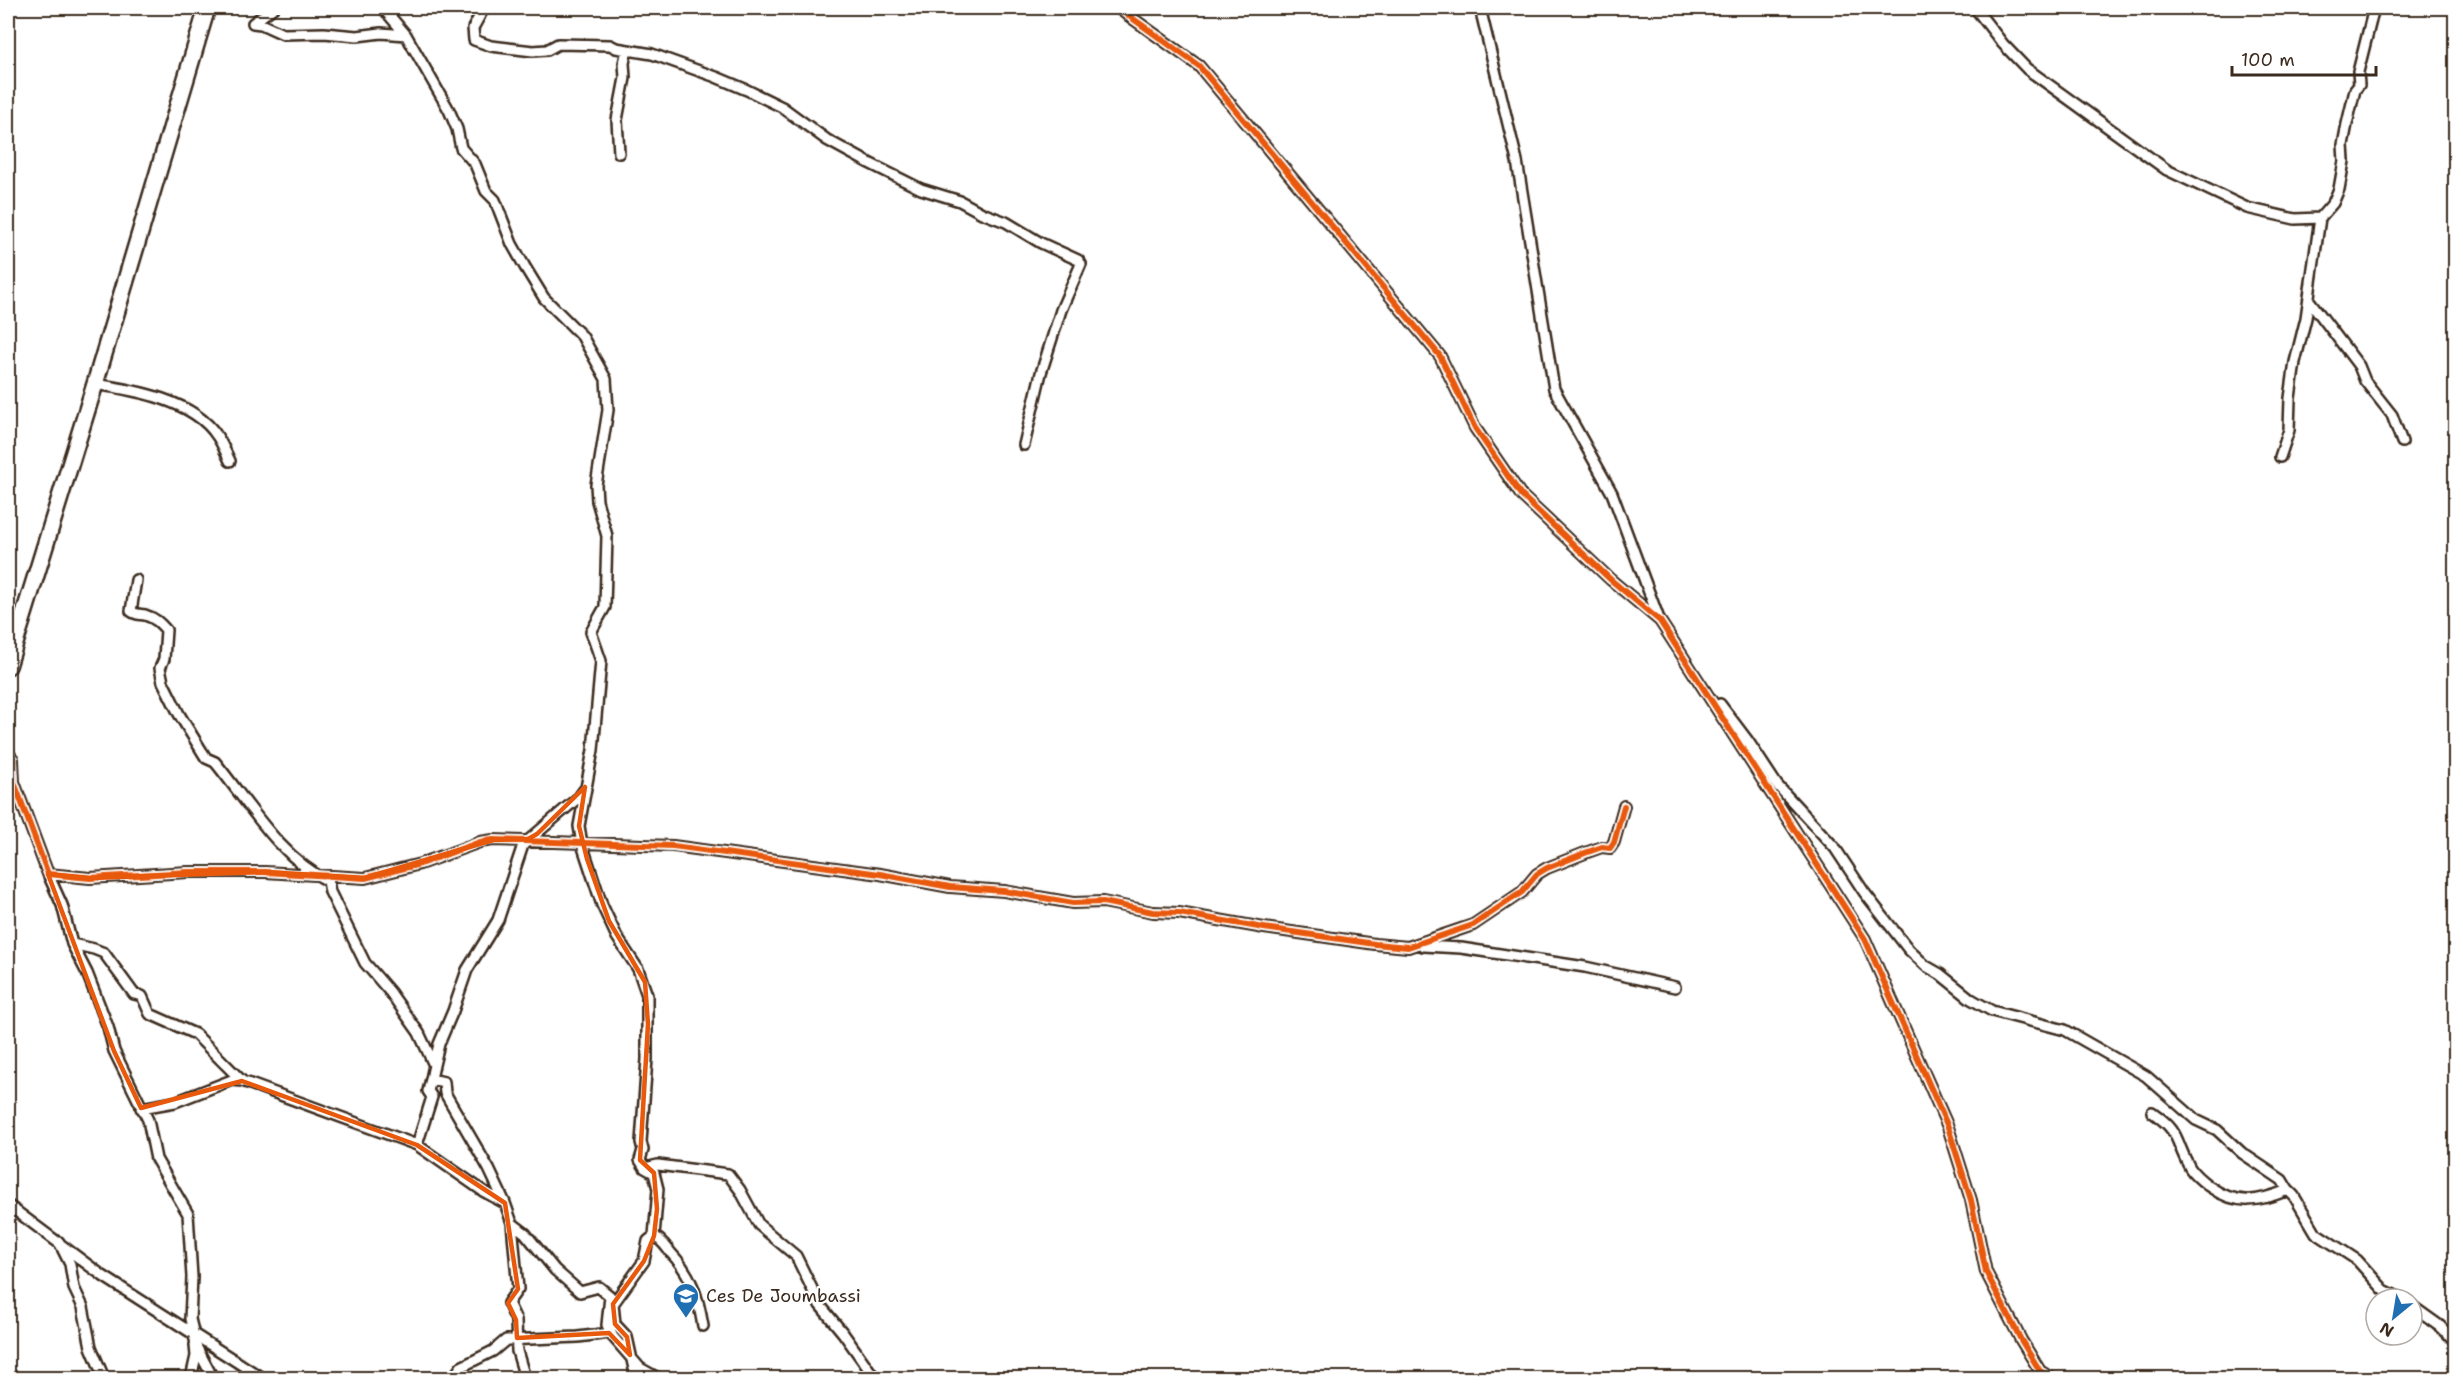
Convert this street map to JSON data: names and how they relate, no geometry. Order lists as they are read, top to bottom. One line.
{"places":{"school or university":["Ces De Joumbassi"]},"scale_bar":"100 m","north":"bottom left"}
